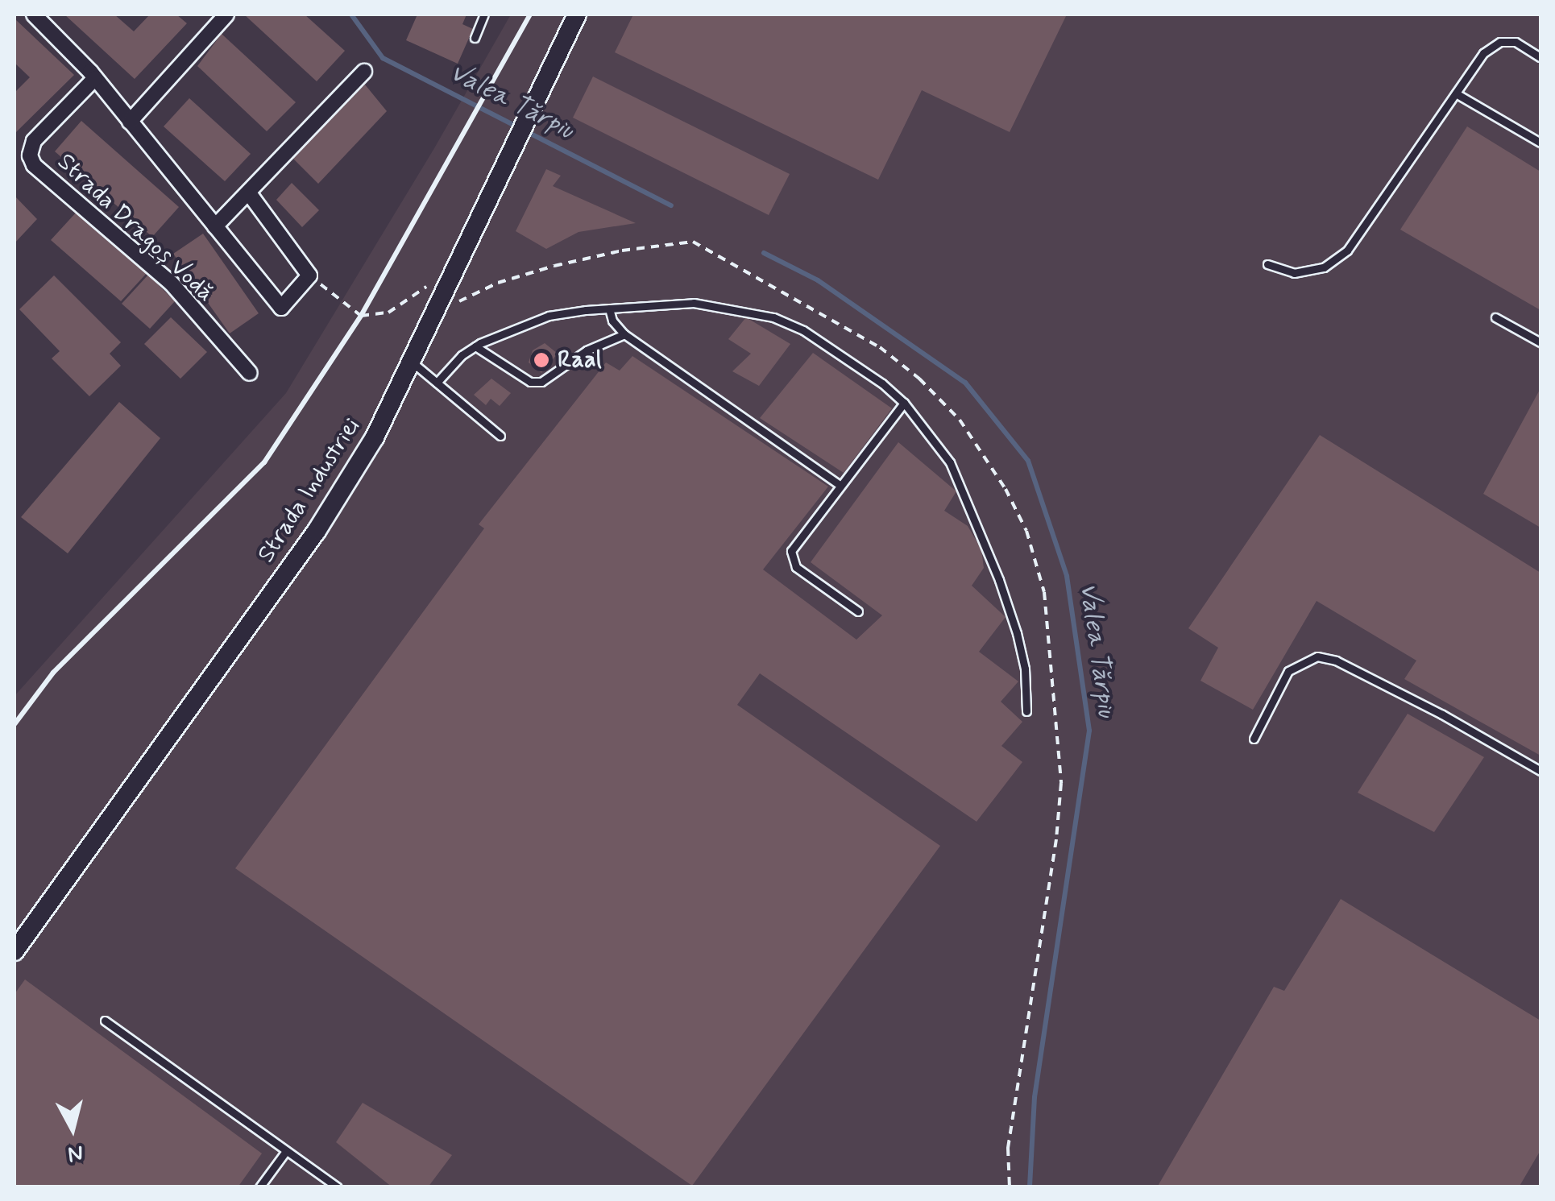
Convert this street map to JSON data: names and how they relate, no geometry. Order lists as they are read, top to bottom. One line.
{"streets":{"street":["Strada Dragoș Vodă","Strada Industriei"]},"water":["Valea Tărpiu"],"places":["Raal"],"north":"bottom"}
